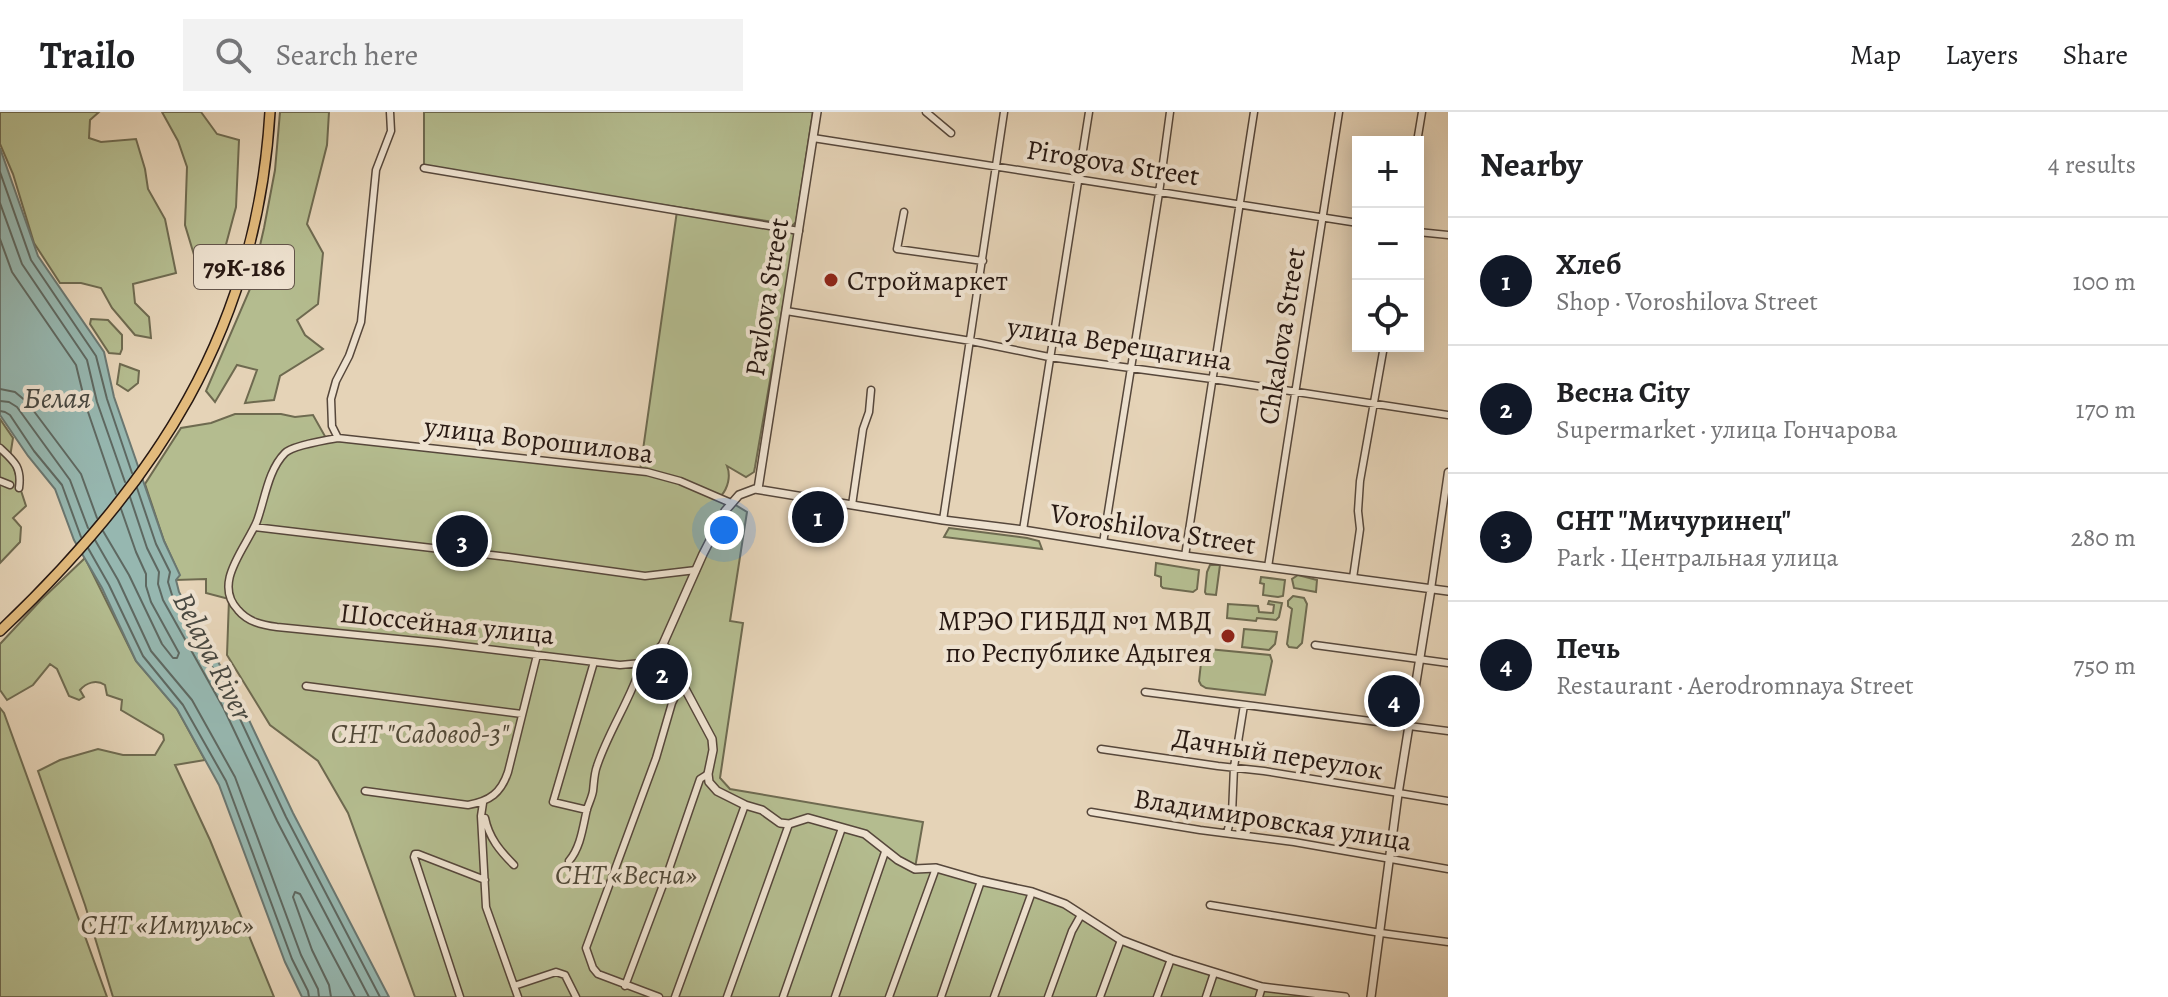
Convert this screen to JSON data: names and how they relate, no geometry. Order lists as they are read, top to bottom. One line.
{"streets":{"main road":["79К-186"],"street":["Pirogova Street","Pavlova Street","Chkalova Street","улица Верещагина","улица Ворошилова","Voroshilova Street","Шоссейная улица","Дачный переулок","Владимировская улица"]},"crossings":[["Pirogova Street","Pavlova Street"],["Pirogova Street","Chkalova Street"],["Pavlova Street","улица Верещагина"],["Pavlova Street","Voroshilova Street"],["Chkalova Street","улица Верещагина"],["Chkalova Street","Voroshilova Street"],["улица Ворошилова","Шоссейная улица"]],"water":["Белая","Belaya River"],"parks":["СНТ \"Садовод-3\"","СНТ «Весна»","СНТ «Импульс»"],"places":["Строймаркет","МРЭО ГИБДД №1 МВД по Республике Адыгея"],"page":{"header":"Trailo","search":"Search here","nav":["Map","Layers","Share"],"heading":["Nearby","4 results"],"map_buttons":["+","−"],"list":[{"mark":"1","name":"Хлеб","note":"Shop · Voroshilova Street","value":"100 m"},{"mark":"2","name":"Весна City","note":"Supermarket · улица Гончарова","value":"170 m"},{"mark":"3","name":"СНТ \"Мичуринец\"","note":"Park · Центральная улица","value":"280 m"},{"mark":"4","name":"Печь","note":"Restaurant · Aerodromnaya Street","value":"750 m"}],"pins":["1","3","2","4"]}}
